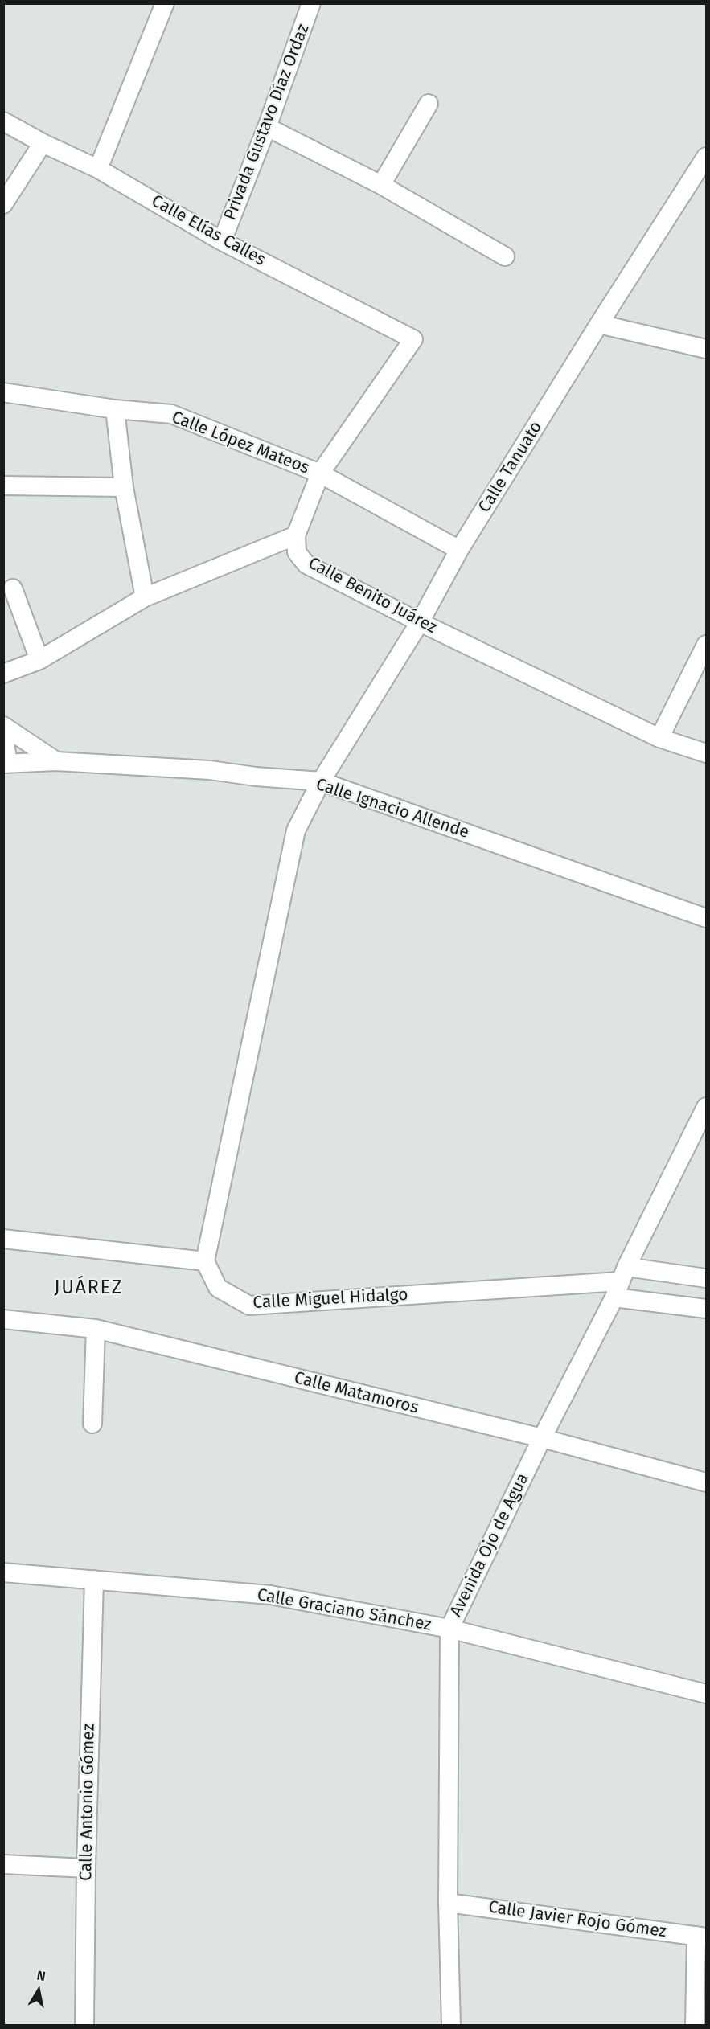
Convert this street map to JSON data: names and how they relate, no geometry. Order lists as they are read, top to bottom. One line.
{"streets":{"street":["Privada Gustavo Díaz Ordaz","Calle Elías Calles","Calle López Mateos","Calle Tanuato","Calle Benito Juárez","Calle Ignacio Allende","Calle Miguel Hidalgo","Calle Matamoros","Avenida Ojo de Agua","Calle Graciano Sánchez","Calle Antonio Gómez","Calle Javier Rojo Gómez"]},"crossings":[["Privada Gustavo Díaz Ordaz","Calle Elías Calles"],["Calle Elías Calles","Calle López Mateos"],["Calle López Mateos","Calle Tanuato"],["Calle Tanuato","Calle Benito Juárez"],["Calle Tanuato","Calle Ignacio Allende"],["Calle Tanuato","Calle Miguel Hidalgo"],["Calle Miguel Hidalgo","Avenida Ojo de Agua"],["Calle Matamoros","Avenida Ojo de Agua"],["Avenida Ojo de Agua","Calle Graciano Sánchez"],["Avenida Ojo de Agua","Calle Javier Rojo Gómez"],["Calle Graciano Sánchez","Calle Antonio Gómez"]],"districts":["JUÁREZ"],"north":"top"}
